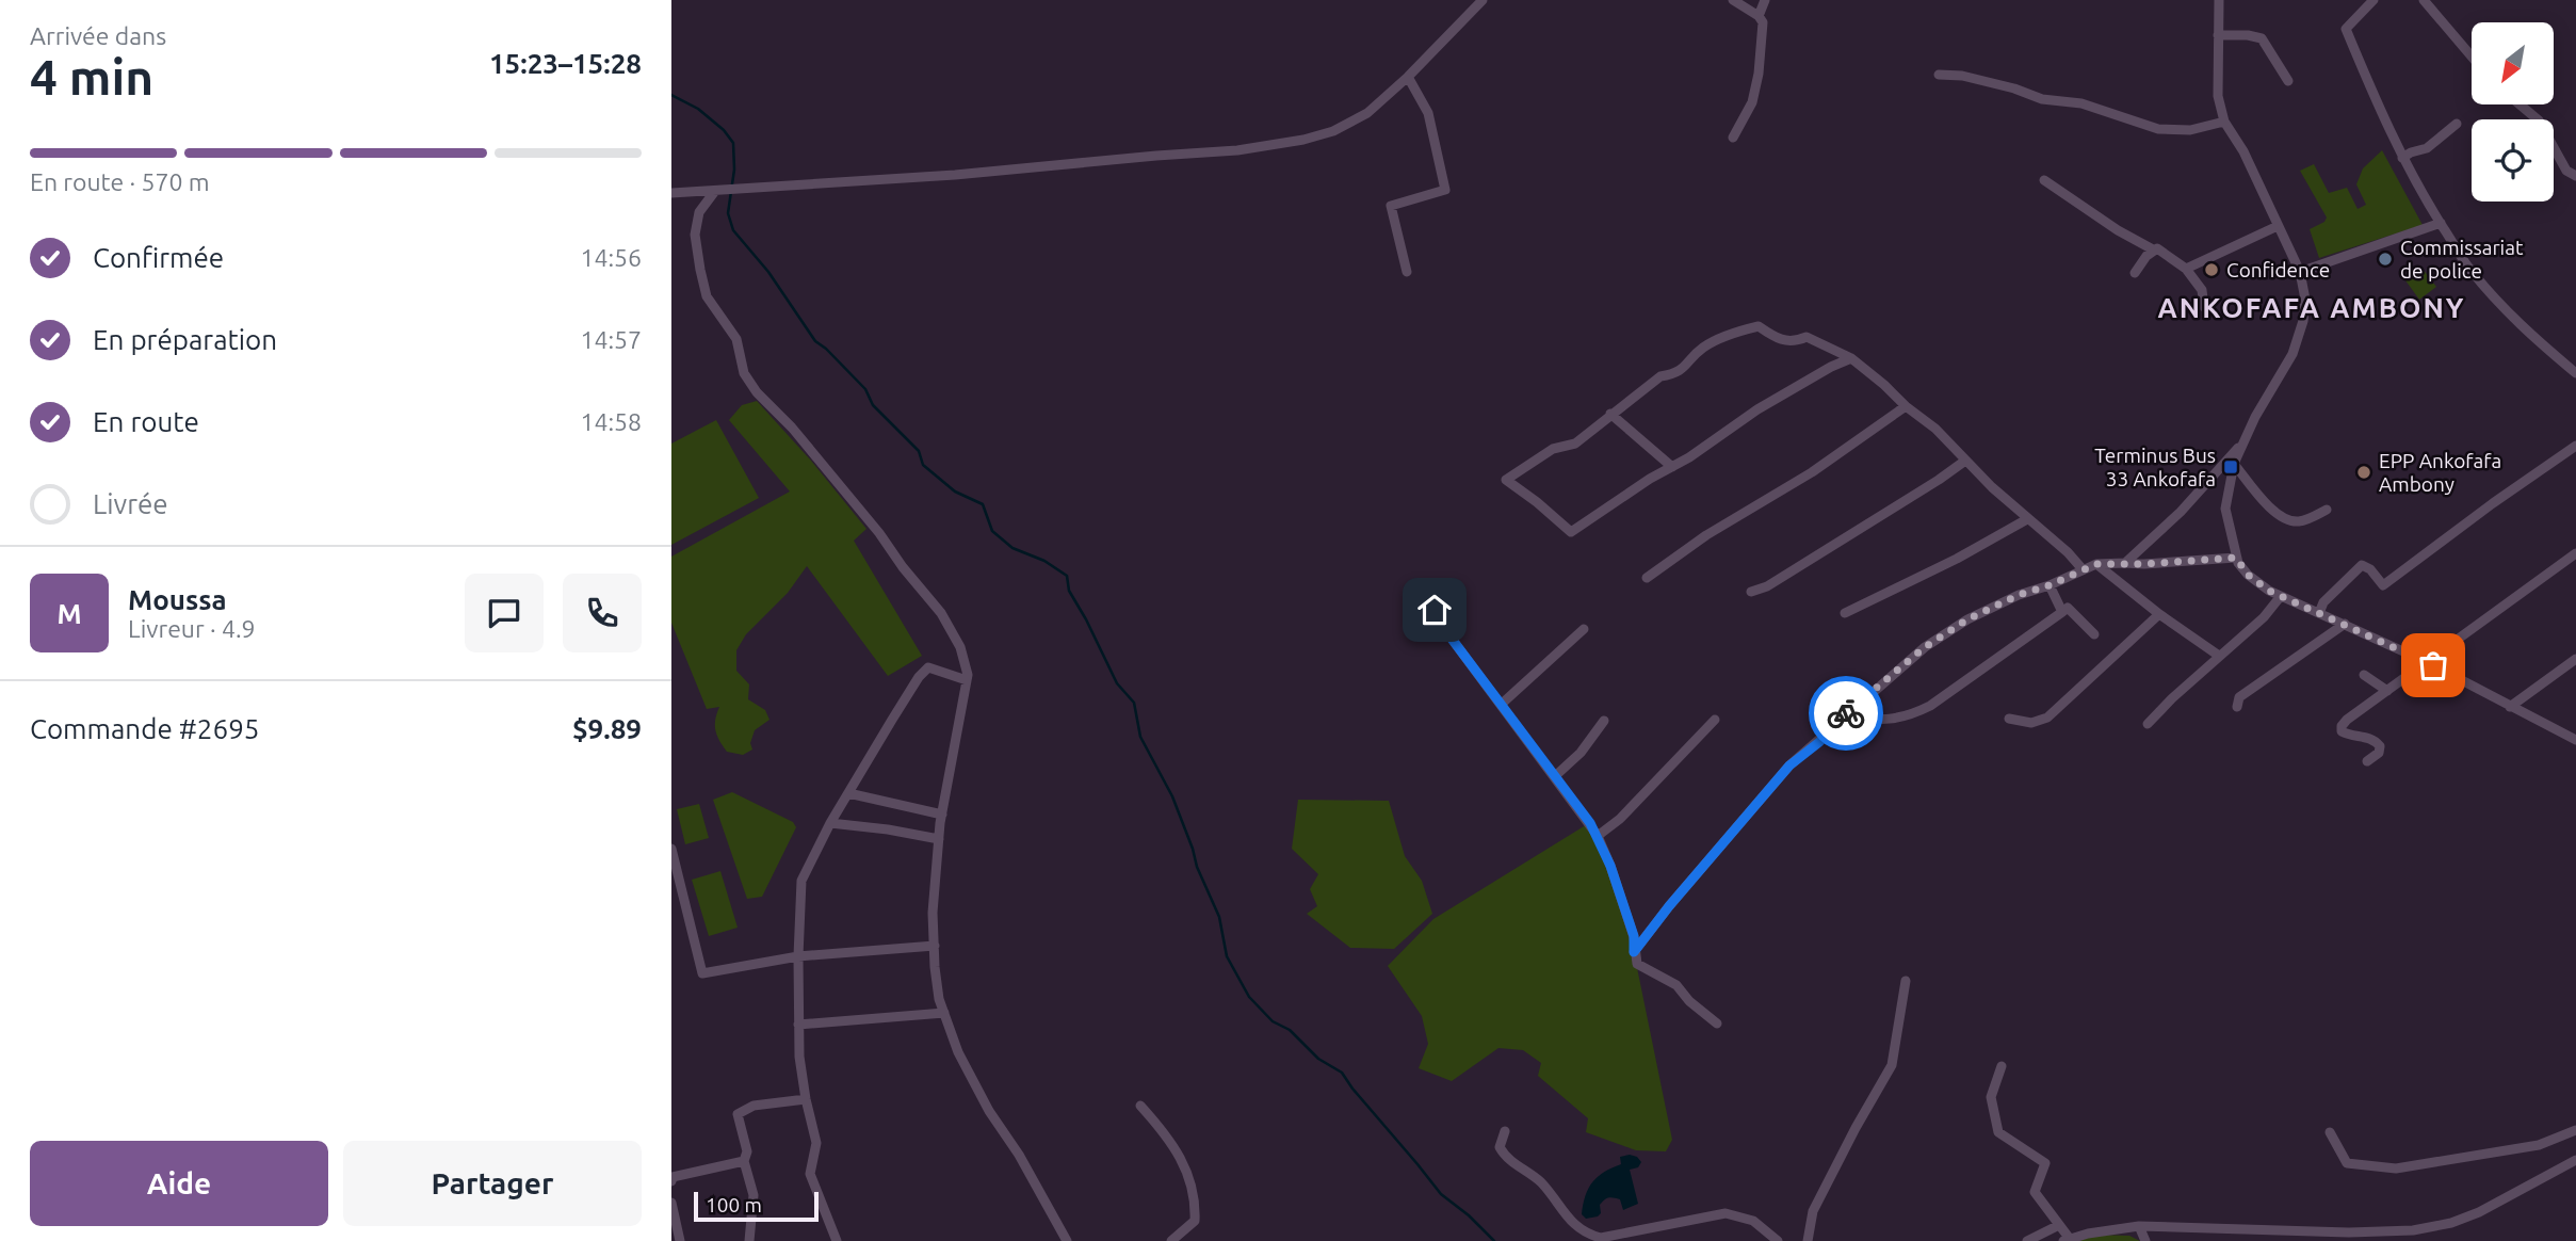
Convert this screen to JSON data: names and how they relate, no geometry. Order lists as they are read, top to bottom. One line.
{"districts":["ANKOFAFA AMBONY"],"places":{"other":["Commissariat de police","Confidence","EPP Ankofafa Ambony"],"transit":["Terminus Bus 33 Ankofafa"]},"scale_bar":"100 m","north":"bottom left","page":{"heading":["4 min","Arrivée dans","15:23–15:28"],"panel":["Moussa","Livreur · 4.9","Commande #2695","$9.89"],"bar":"En route · 570 m","list":[["Confirmée","14:56"],["En préparation","14:57"],["En route","14:58"],"Livrée"],"round":"M","buttons":["Aide","Partager"],"scale":"100 m"}}
